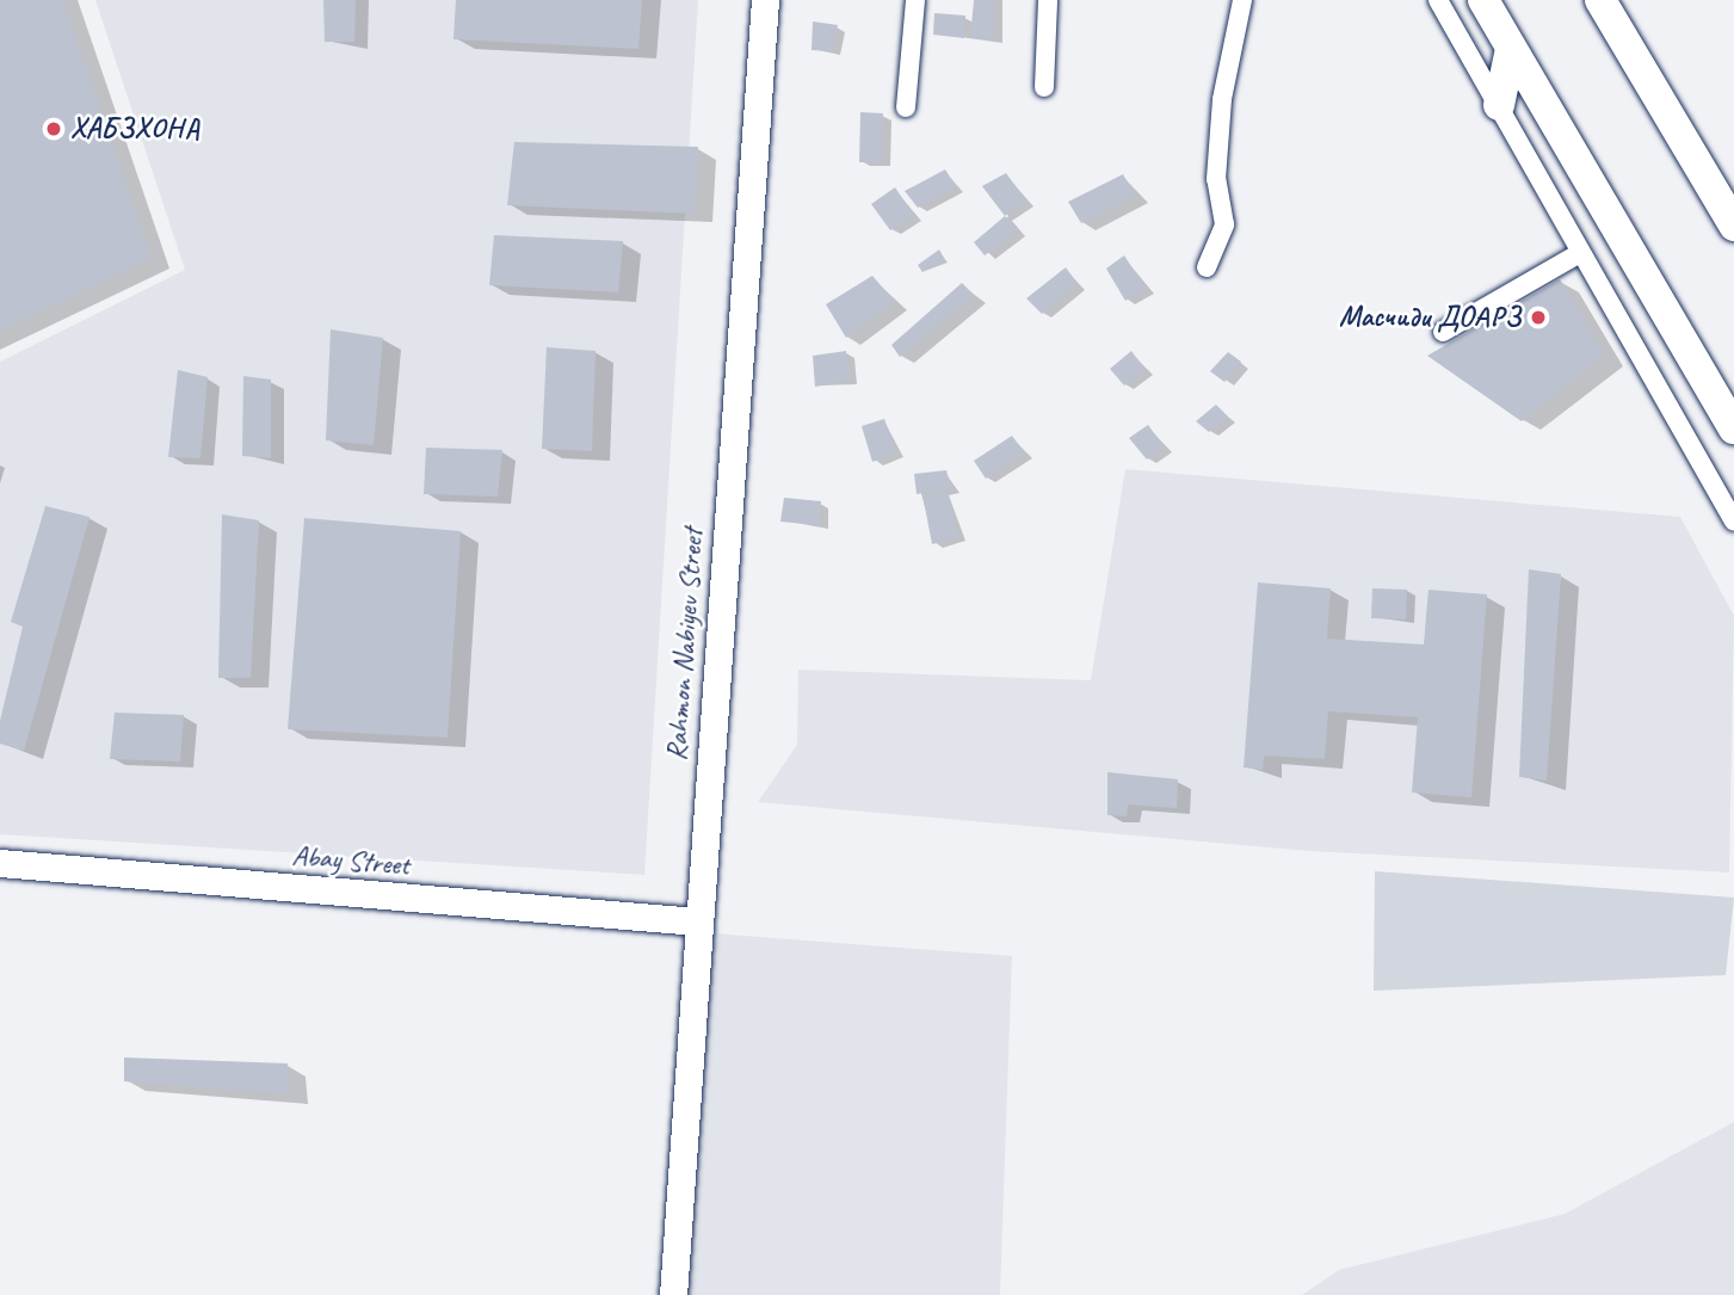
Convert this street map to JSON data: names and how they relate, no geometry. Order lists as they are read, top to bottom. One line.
{"streets":{"main road":["Rahmon Nabiyev Street","Abay Street"]},"crossings":[["Rahmon Nabiyev Street","Abay Street"]],"places":["ХАБЗХОНА","Масчиди ДОАРЗ"]}
